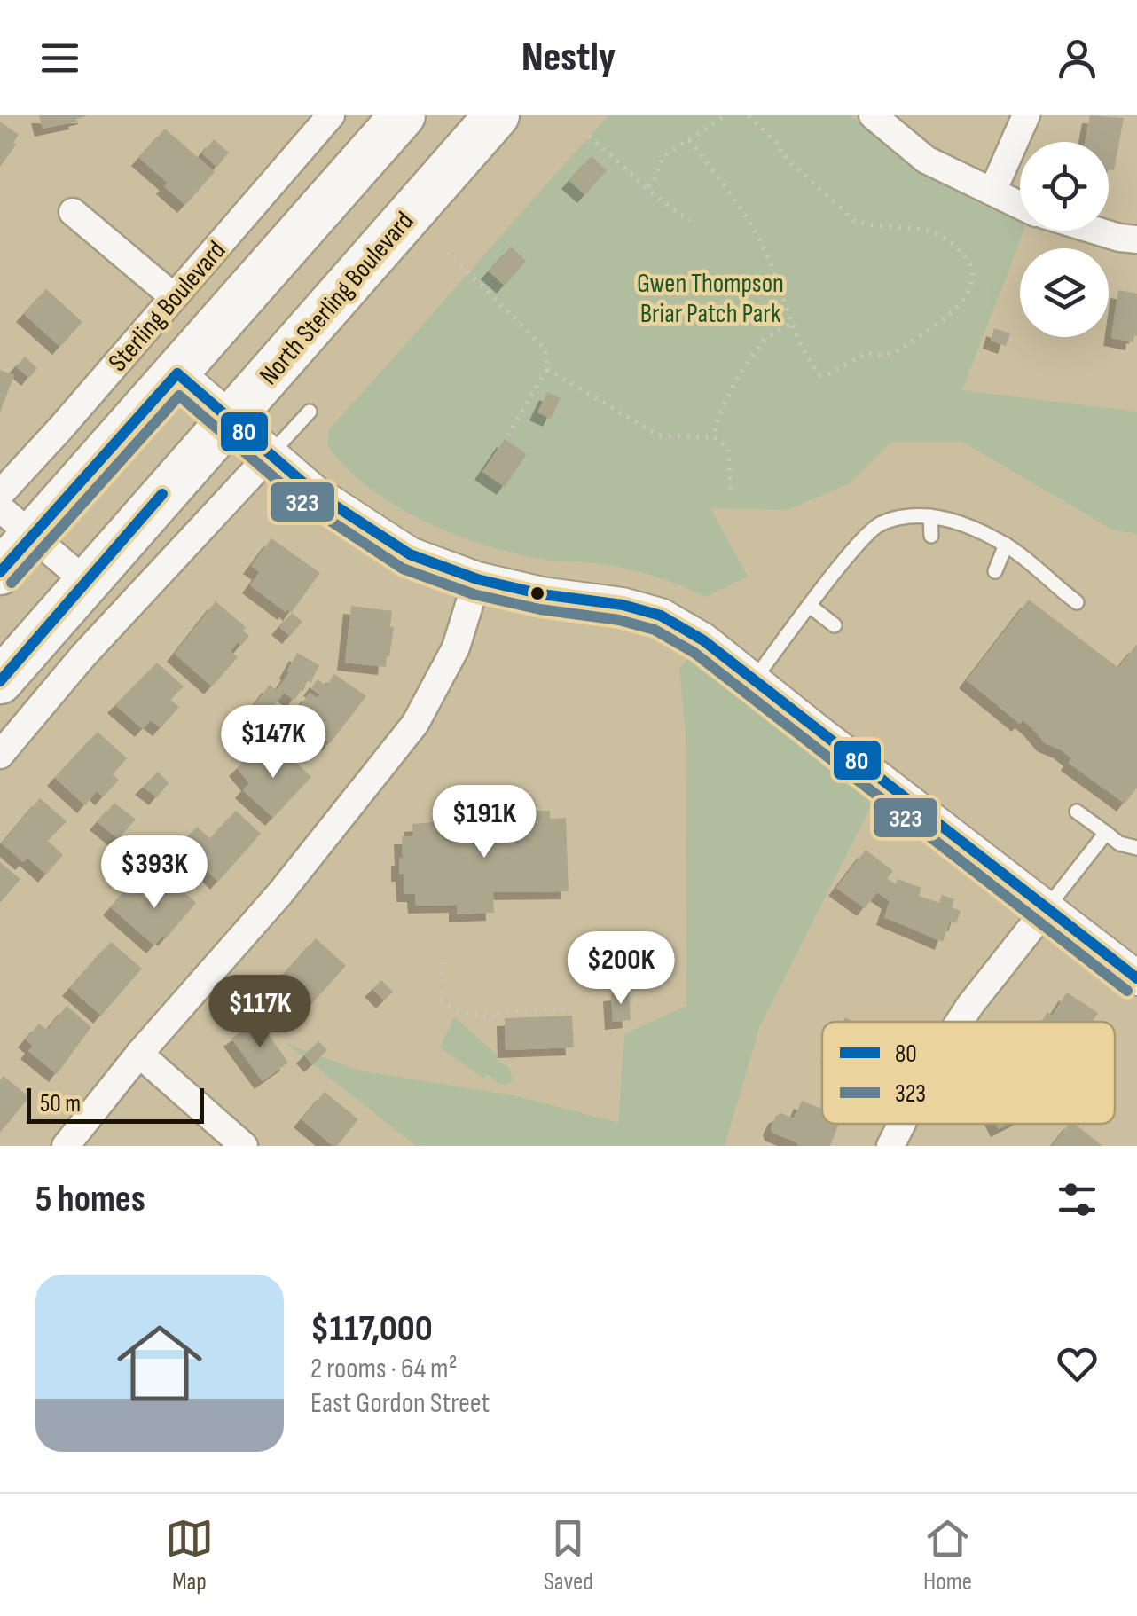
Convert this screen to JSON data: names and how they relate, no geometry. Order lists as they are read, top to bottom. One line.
{"streets":{"main road":["North Sterling Boulevard"],"street":["Sterling Boulevard"]},"parks":["Gwen Thompson Briar Patch Park"],"lines":["transit line 80","transit line 323"],"legend":["80","323"],"scale_bar":"50 m","page":{"header":"Nestly","price":["$147K","$191K","$393K","$200K","$117K"],"scale":"50 m","heading":"5 homes","list":[{"name":"$117,000","note":"2 rooms · 64 m² · East Gordon Street"}],"tabs":["Map","Saved","Home"]}}
